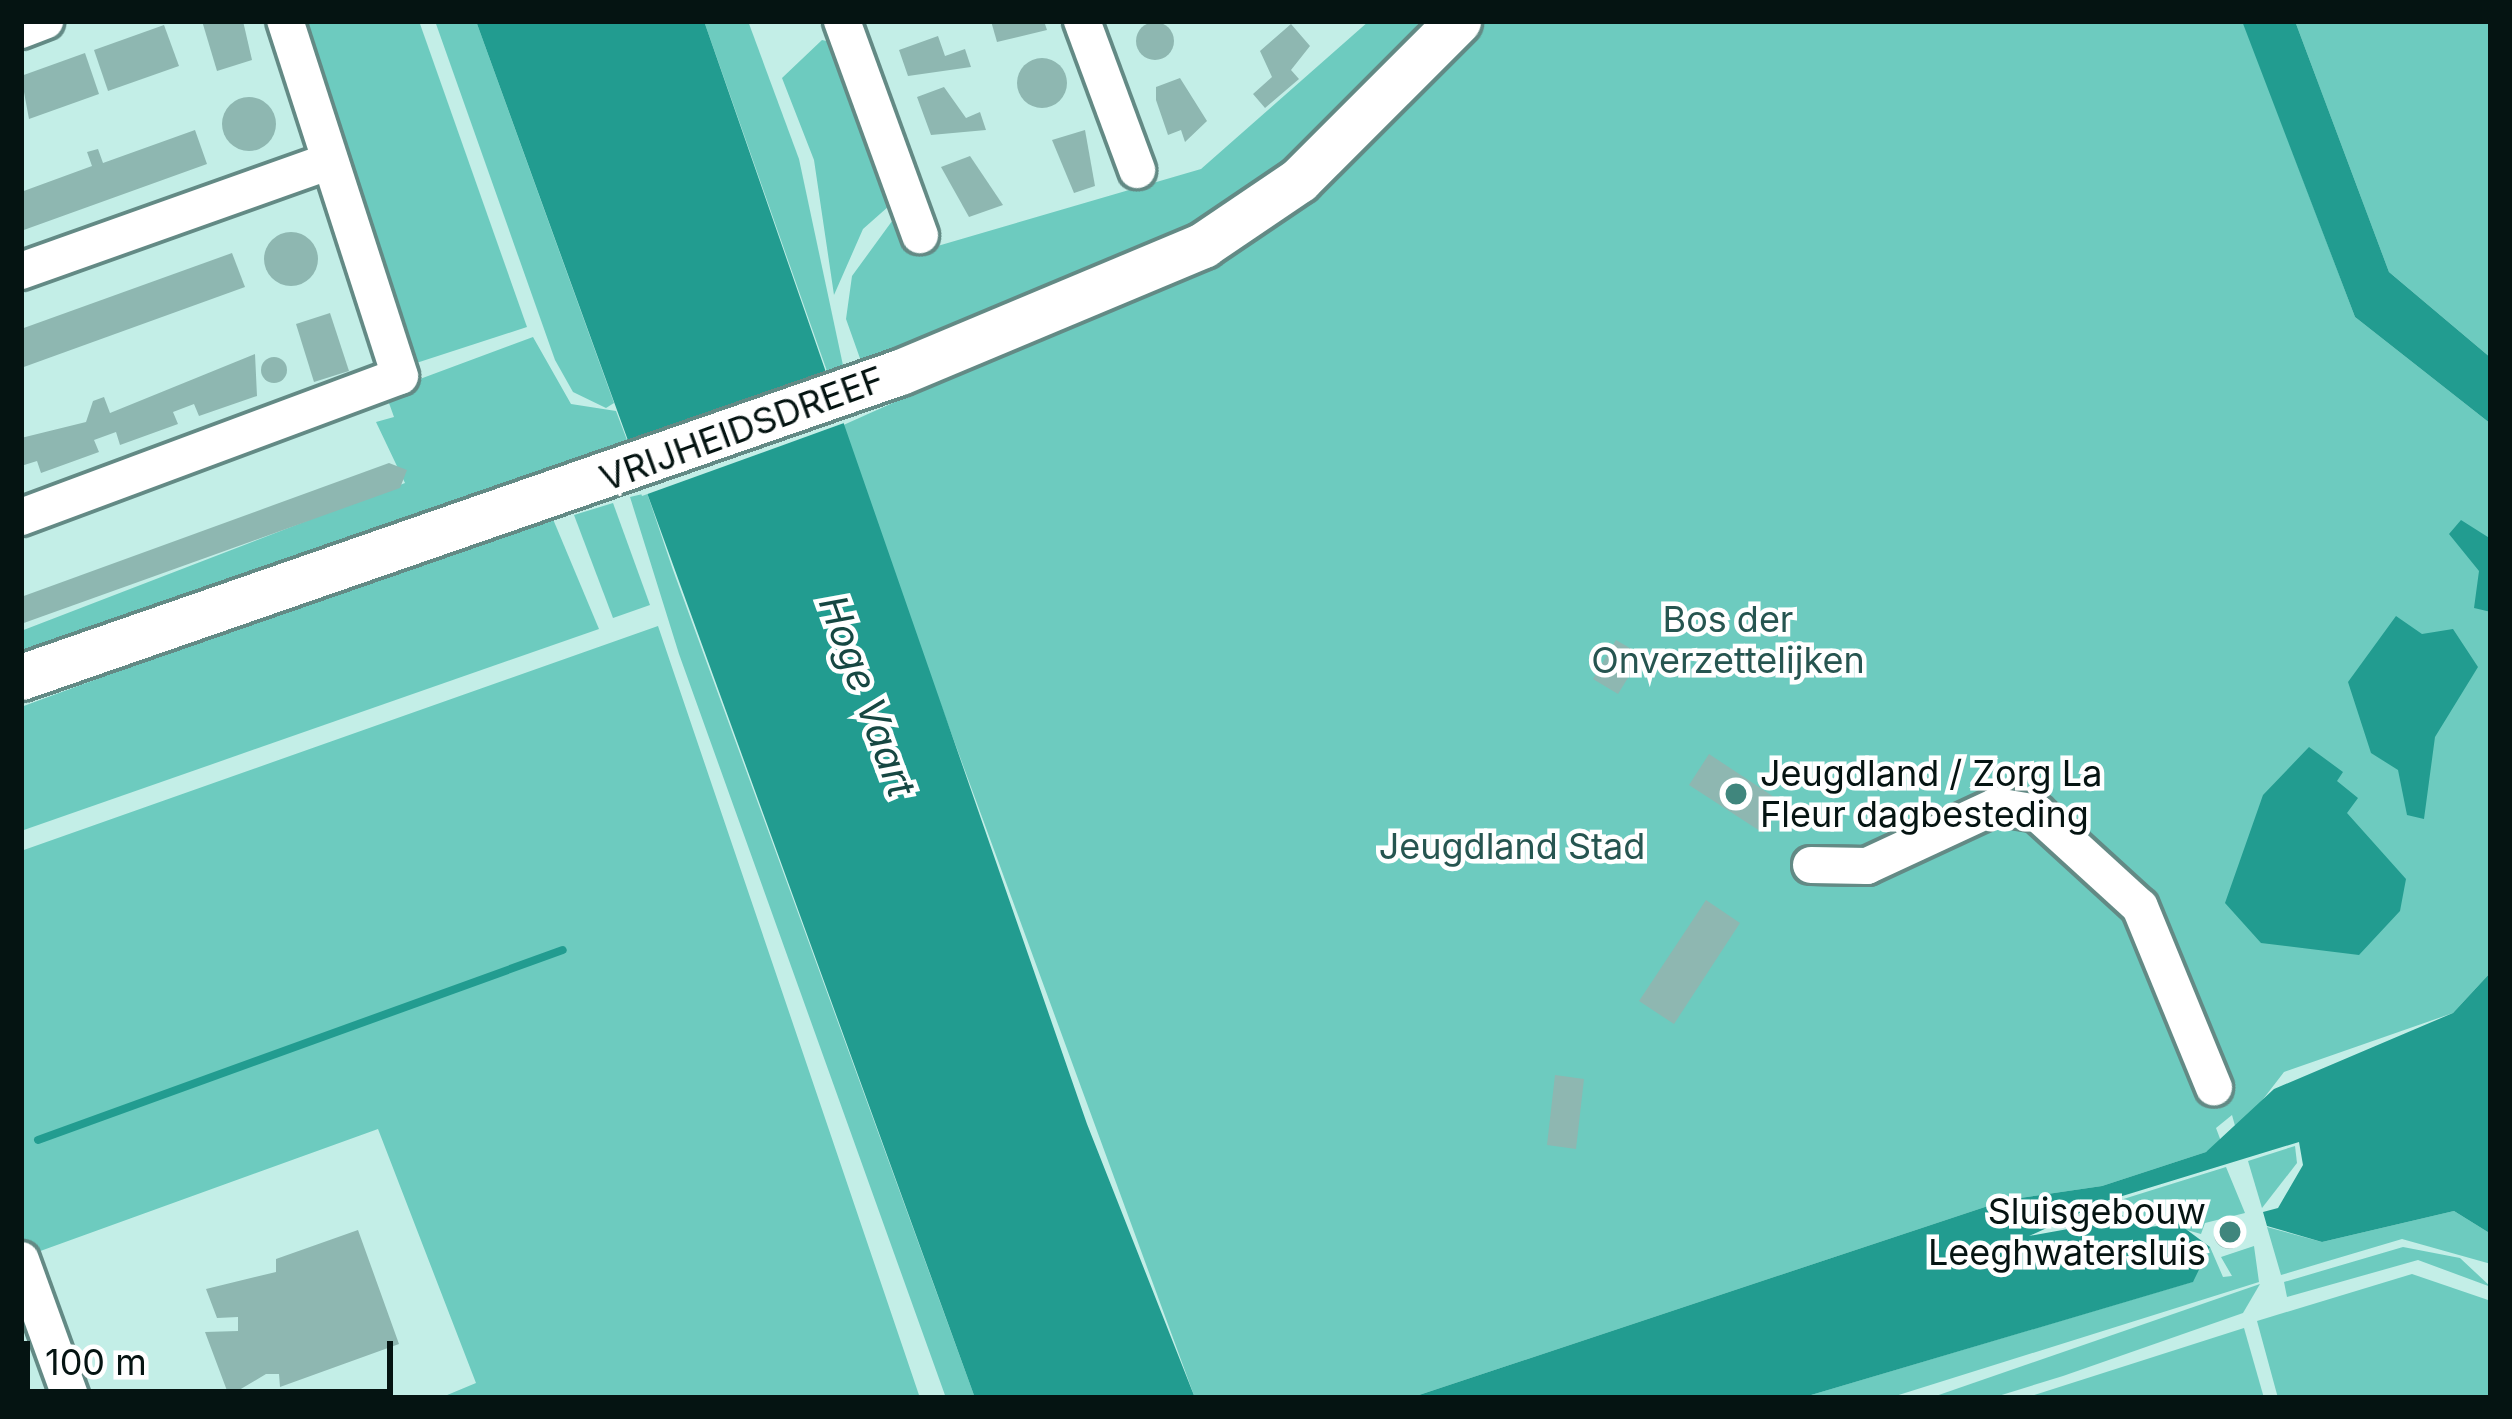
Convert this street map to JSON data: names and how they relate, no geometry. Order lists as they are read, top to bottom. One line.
{"streets":{"main road":["VRIJHEIDSDREEF"]},"water":["Hoge Vaart"],"parks":["Bos der Onverzettelijken","Jeugdland Stad"],"places":["Jeugdland / Zorg La Fleur dagbesteding","Sluisgebouw Leeghwatersluis"],"scale_bar":"100 m"}
